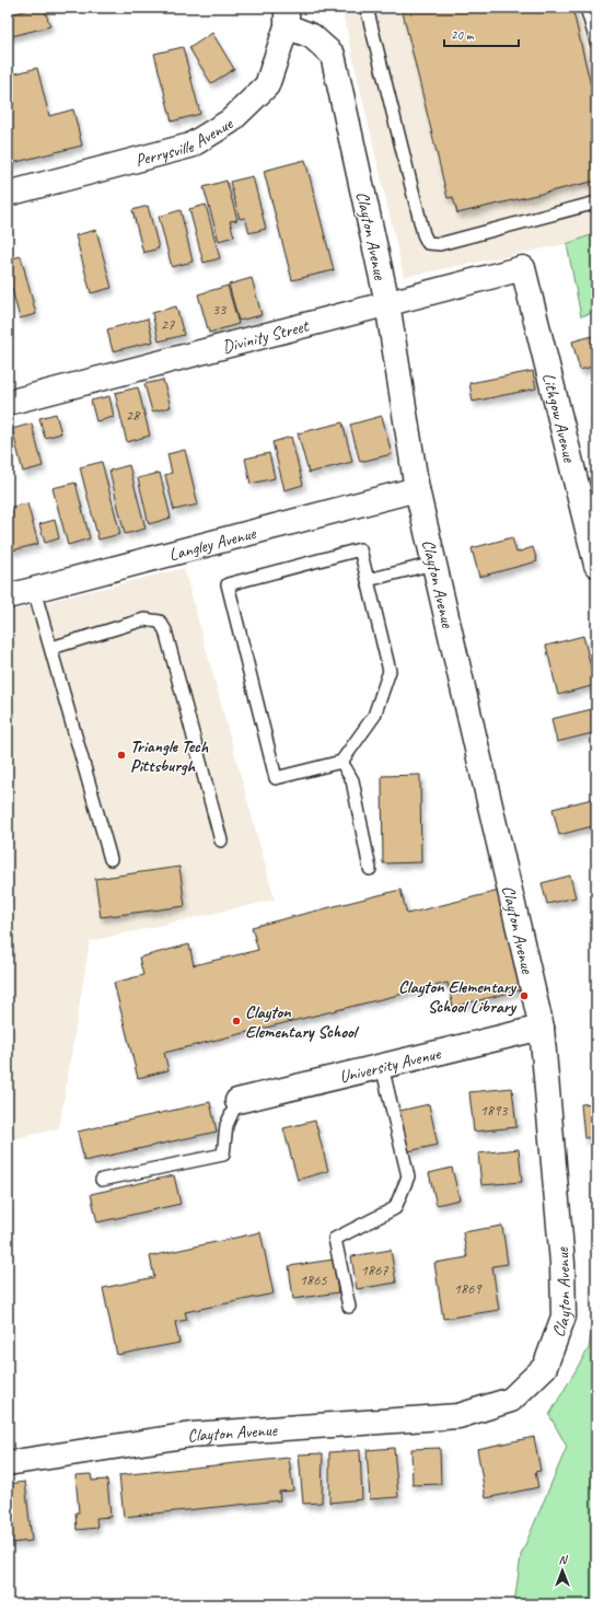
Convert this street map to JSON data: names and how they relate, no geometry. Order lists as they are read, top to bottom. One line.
{"streets":{"street":["Perrysville Avenue","Clayton Avenue","Divinity Street","Lithgow Avenue","Langley Avenue","University Avenue"]},"crossings":[["Perrysville Avenue","Clayton Avenue"],["Clayton Avenue","Divinity Street"],["Clayton Avenue","Langley Avenue"],["Clayton Avenue","University Avenue"],["Divinity Street","Lithgow Avenue"]],"places":["Triangle Tech Pittsburgh","Clayton Elementary School Library","Clayton Elementary School"],"house_numbers":["33","27","28","1893","1867","1865","1869"],"scale_bar":"20 m","north":"top"}
